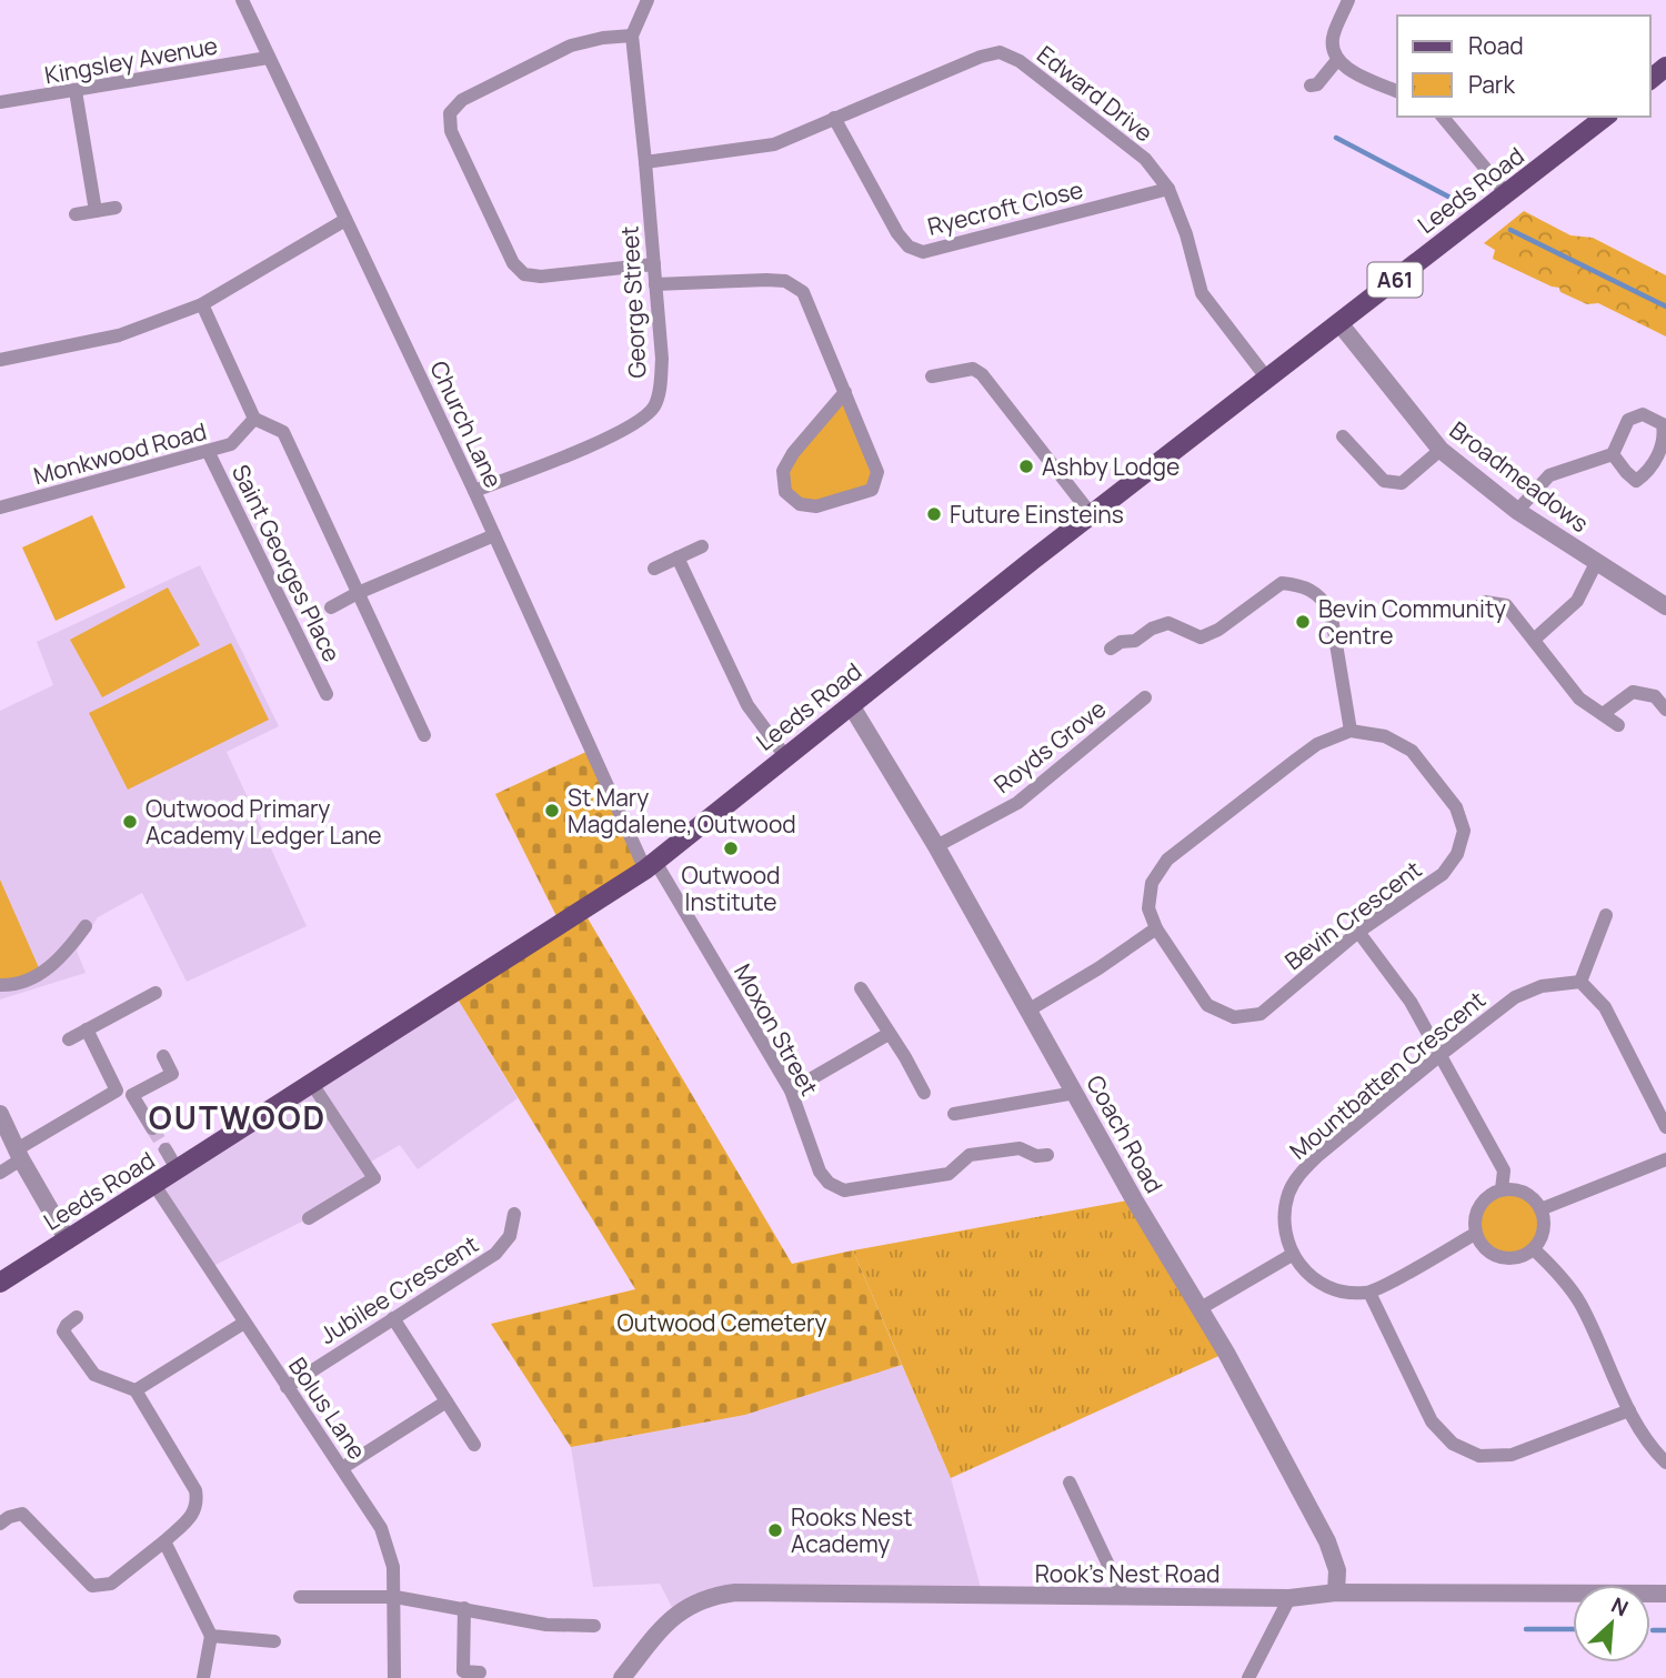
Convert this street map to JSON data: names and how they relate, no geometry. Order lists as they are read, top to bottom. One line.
{"streets":{"main road":["Leeds Road","A61"],"street":["Kingsley Avenue","Edward Drive","Ryecroft Close","George Street","Church Lane","Monkwood Road","Broadmeadows","Saint Georges Place","Royds Grove","Bevin Crescent","Moxon Street","Mountbatten Crescent","Coach Road","Jubilee Crescent","Bolus Lane","Rook's Nest Road"]},"crossings":[["Kingsley Avenue","Church Lane"],["Edward Drive","Leeds Road"],["Edward Drive","Ryecroft Close"],["Edward Drive","George Street"],["Leeds Road","Church Lane"],["Leeds Road","Broadmeadows"],["Leeds Road","Moxon Street"],["Leeds Road","Coach Road"],["Leeds Road","Bolus Lane"],["George Street","Church Lane"],["Church Lane","Moxon Street"],["Monkwood Road","Saint Georges Place"],["Royds Grove","Coach Road"],["Coach Road","Rook's Nest Road"],["Jubilee Crescent","Bolus Lane"]],"districts":["OUTWOOD"],"parks":["Outwood Cemetery"],"places":["Ashby Lodge","Future Einsteins","Bevin Community Centre","St Mary Magdalene, Outwood","Outwood Primary Academy Ledger Lane","Outwood Institute","Rooks Nest Academy"],"legend":["Road","Park"],"north":"top right"}
